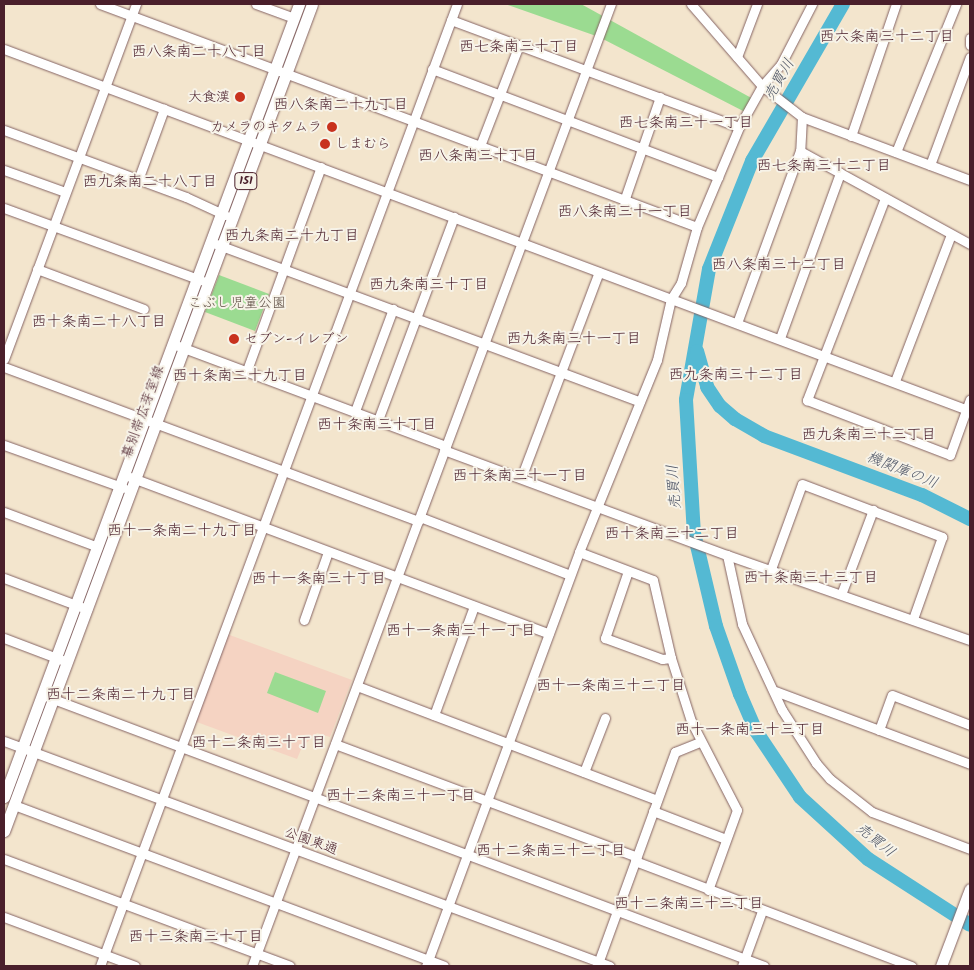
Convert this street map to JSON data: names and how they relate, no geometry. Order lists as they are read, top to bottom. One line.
{"streets":{"main road":["151","幕別帯広芽室線"],"street":["公園東通"]},"crossings":[["幕別帯広芽室線","公園東通"]],"districts":["西六条南三十二丁目","西七条南三十丁目","西八条南二十八丁目","西八条南二十九丁目","西七条南三十一丁目","西八条南三十丁目","西七条南三十二丁目","西九条南二十八丁目","西八条南三十一丁目","西九条南二十九丁目","西八条南三十二丁目","西九条南三十丁目","西十条南二十八丁目","西九条南三十一丁目","西九条南三十二丁目","西十条南二十九丁目","西十条南三十丁目","西九条南三十三丁目","西十条南三十一丁目","西十一条南二十九丁目","西十条南三十二丁目","西十条南三十三丁目","西十一条南三十丁目","西十一条南三十一丁目","西十一条南三十二丁目","西十二条南二十九丁目","西十一条南三十三丁目","西十二条南三十丁目","西十二条南三十一丁目","西十二条南三十二丁目","西十二条南三十三丁目","西十三条南三十丁目"],"water":["売買川","機関庫の川"],"parks":["こぶし児童公園"],"places":["大食漢","カメラのキタムラ","しまむら","セブン-イレブン"]}
